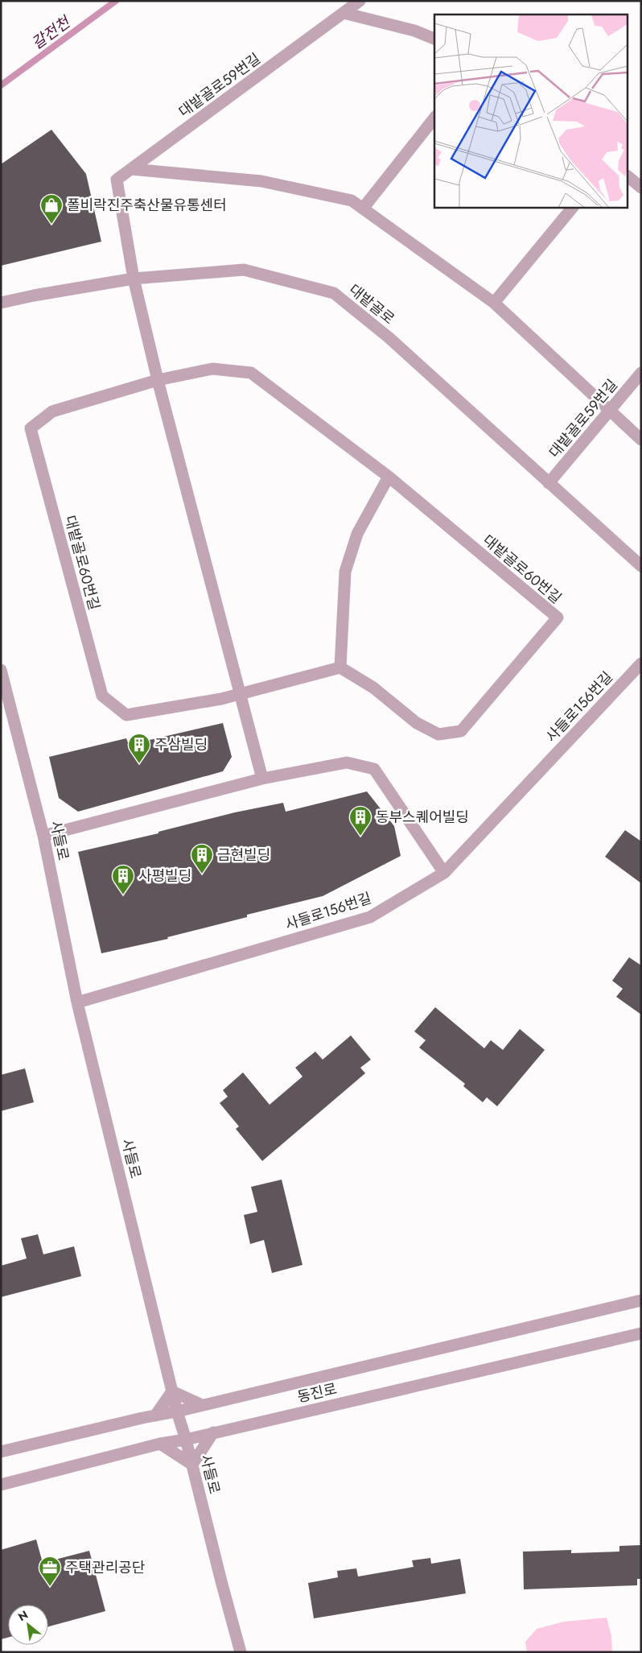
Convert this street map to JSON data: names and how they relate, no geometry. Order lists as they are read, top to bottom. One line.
{"streets":{"street":["대밭골로59번길","대밭골로","대밭골로60번길","사들로156번길","사들로","동진로"]},"crossings":[["대밭골로59번길","대밭골로"],["사들로156번길","사들로"],["사들로","동진로"]],"water":["갈전천"],"places":{"shop":["폴비락진주축산물유통센터"],"building":["주삼빌딩","동부스퀘어빌딩","금현빌딩","사평빌딩"],"office":["주택관리공단"]},"north":"top left"}
